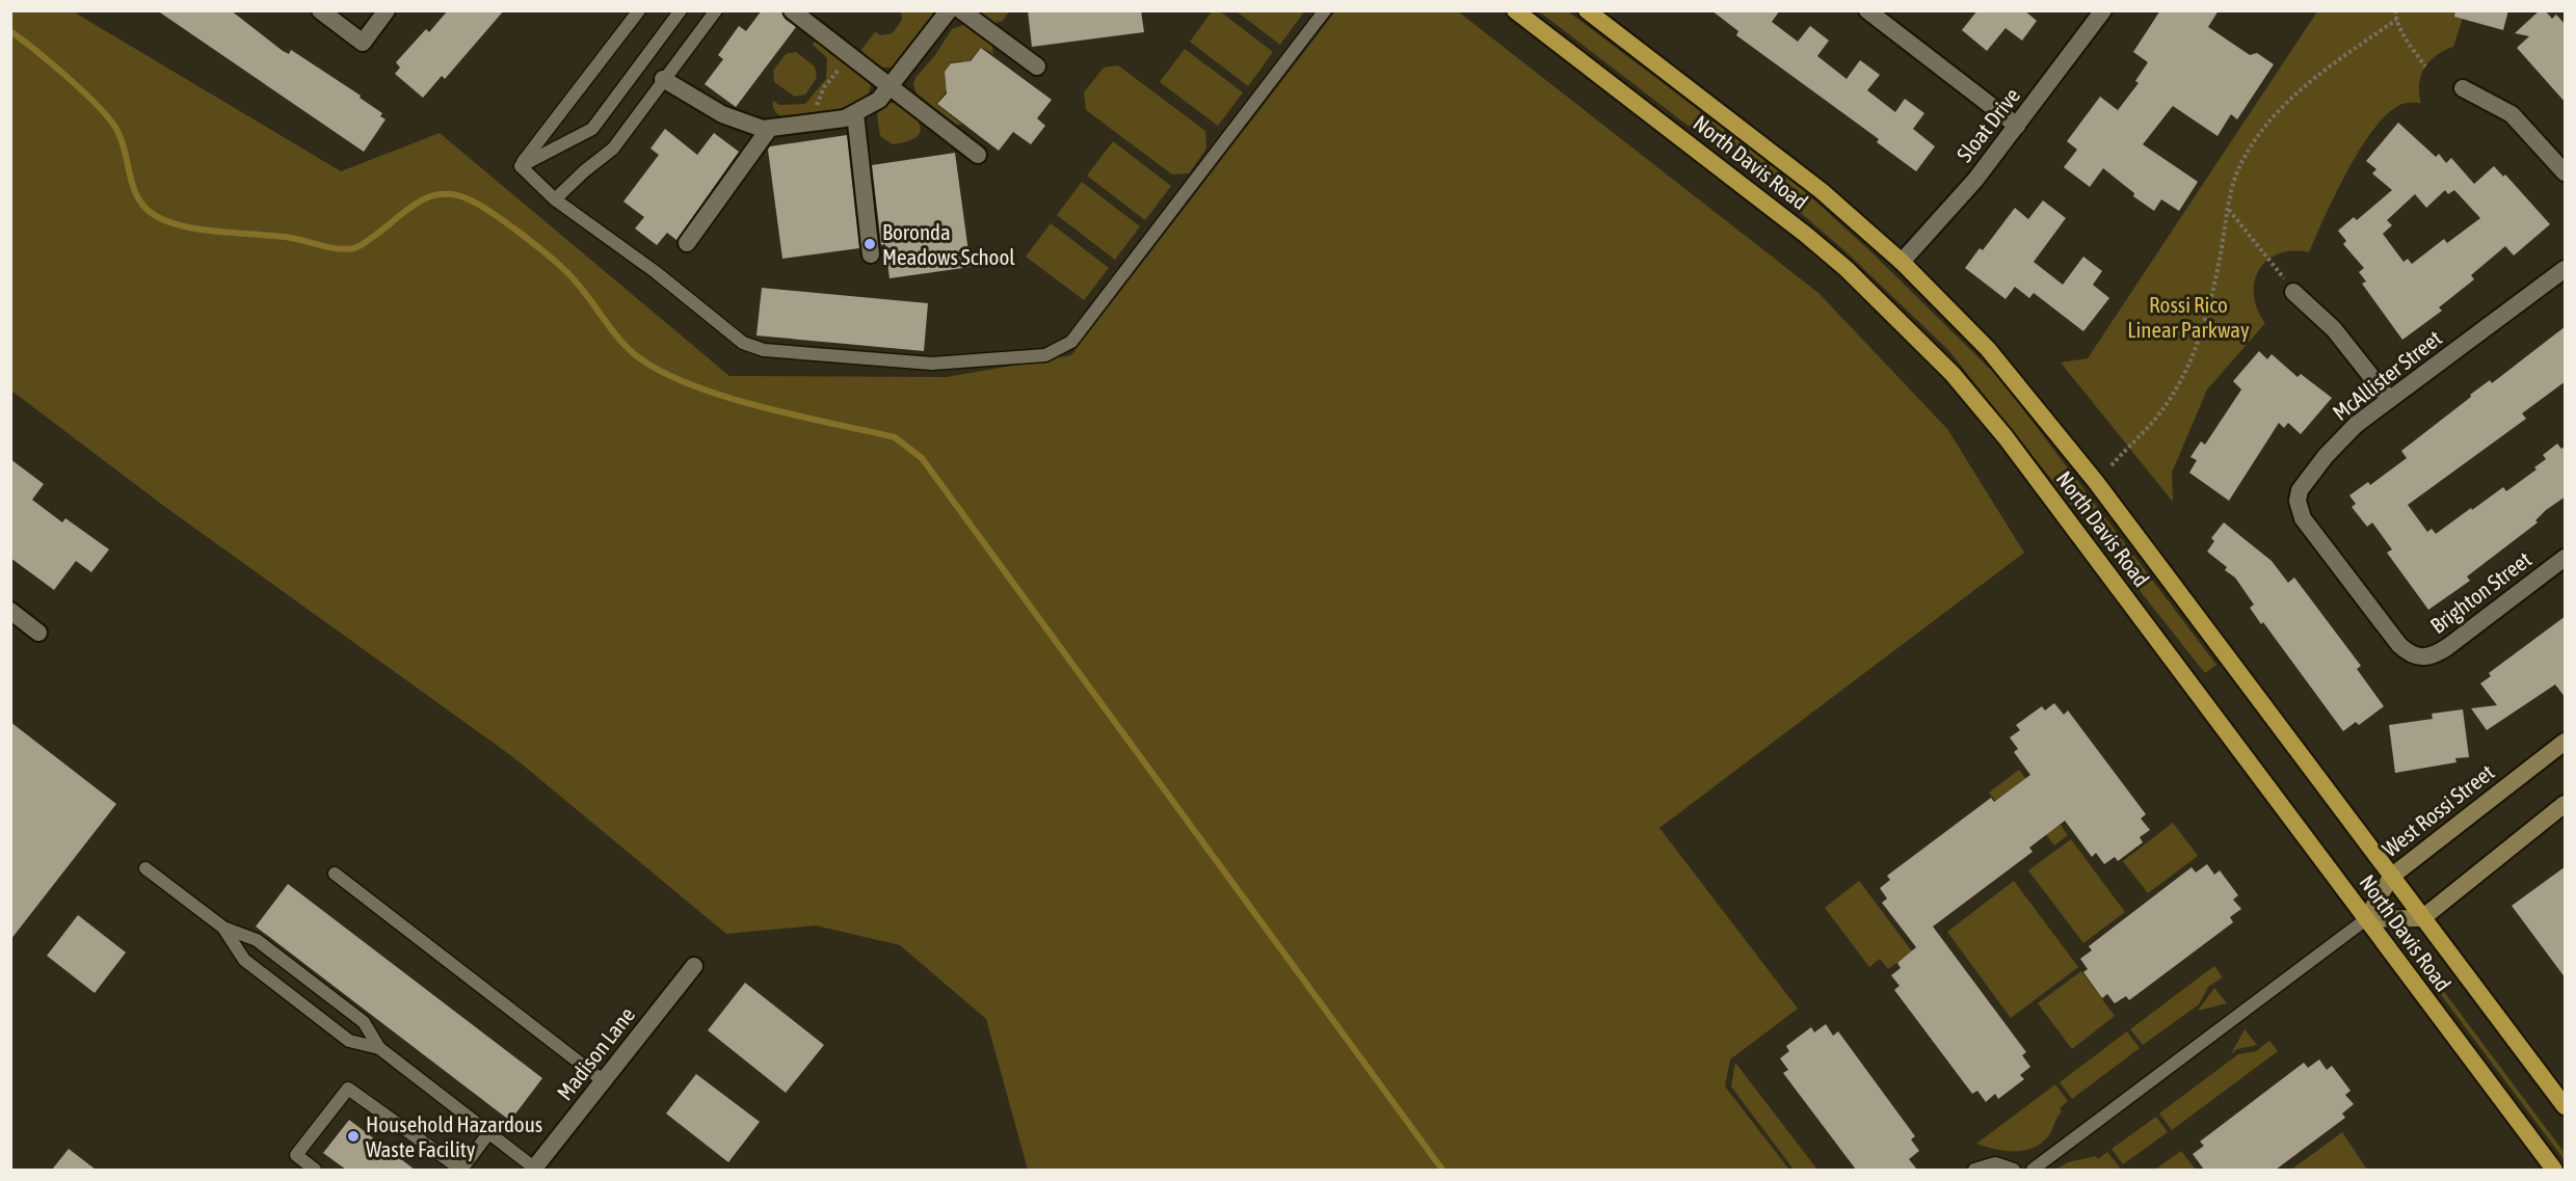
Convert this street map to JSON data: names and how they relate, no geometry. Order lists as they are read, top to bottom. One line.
{"streets":{"highway":["North Davis Road"],"main road":["West Rossi Street"],"street":["Sloat Drive","McAllister Street","Brighton Street","Madison Lane"]},"crossings":[["Sloat Drive","North Davis Road"],["North Davis Road","West Rossi Street"],["McAllister Street","Brighton Street"]],"parks":["Rossi Rico Linear Parkway"],"places":["Boronda Meadows School","Household Hazardous Waste Facility"]}
